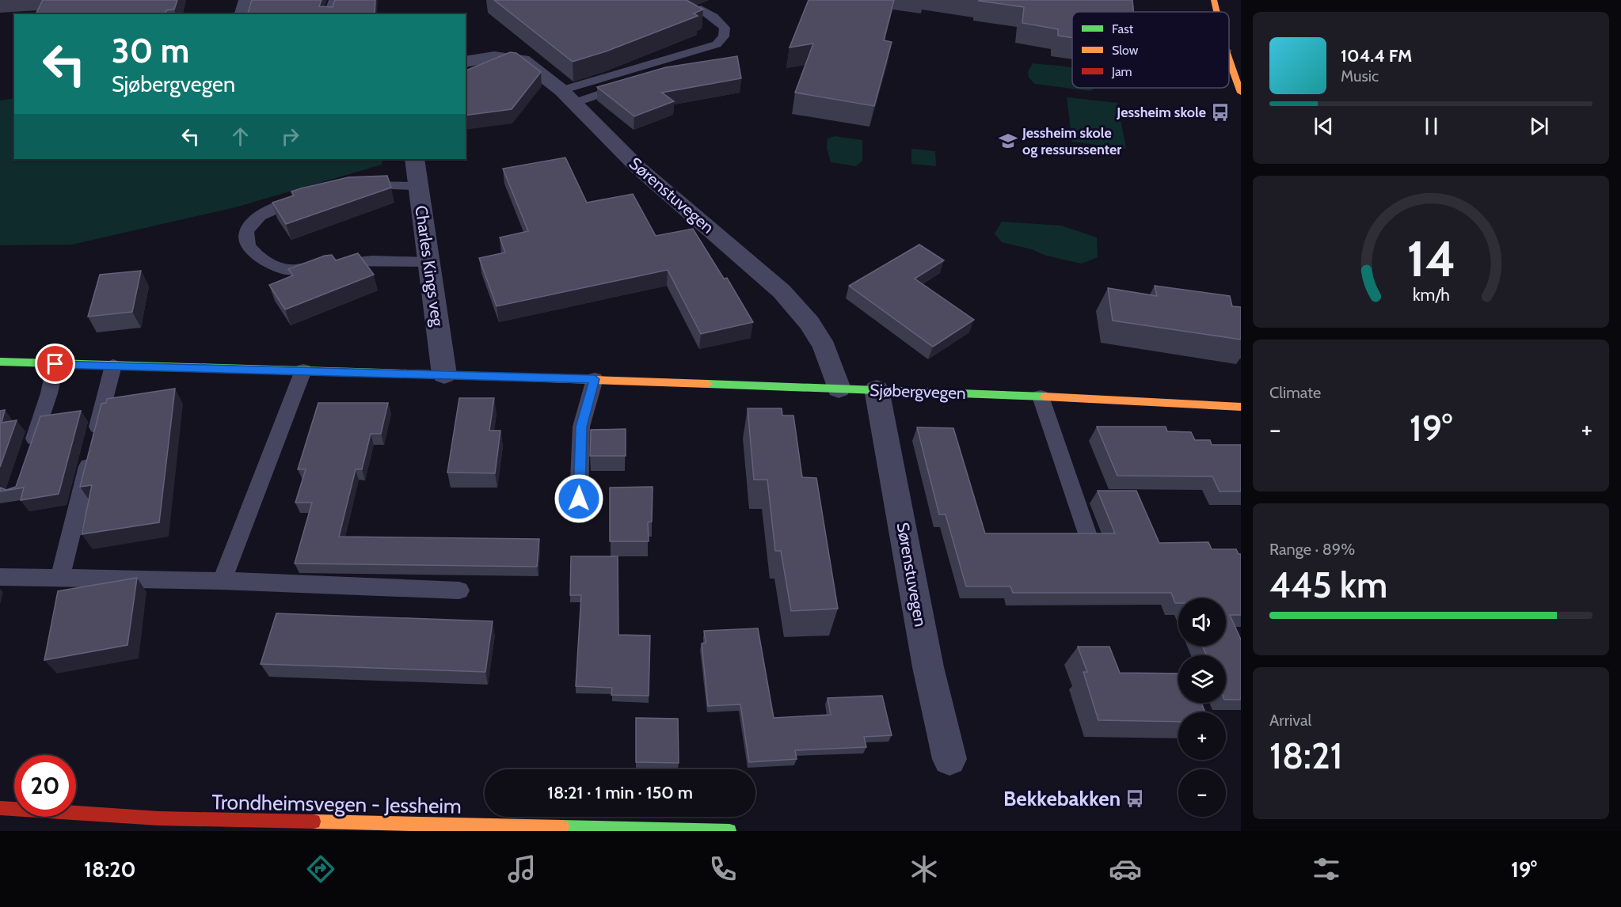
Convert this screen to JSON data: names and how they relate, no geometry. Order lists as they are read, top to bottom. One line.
{"streets":{"street":["Sørenstuvegen","Charles Kings veg","Sjøbergvegen","Trondheimsvegen - Jessheim"]},"crossings":[["Sørenstuvegen","Sjøbergvegen"],["Charles Kings veg","Sjøbergvegen"]],"places":{"bus stop":["Jessheim skole","Bekkebakken"],"school or university":["Jessheim skole og ressurssenter"]},"legend":["Fast","Slow","Jam"],"page":{"turn":["30 m","Sjøbergvegen"],"song":["104.4 FM","Music"],"tile":["Climate",["Range · 89%","445 km"],["Arrival","18:21"]],"heat":["−","19°","+"],"map_buttons":["+","−"],"limit":"20","trip":"18:21 · 1 min · 150 m","tabs":["18:20","19°"],"gauge":["14","km/h"]}}
